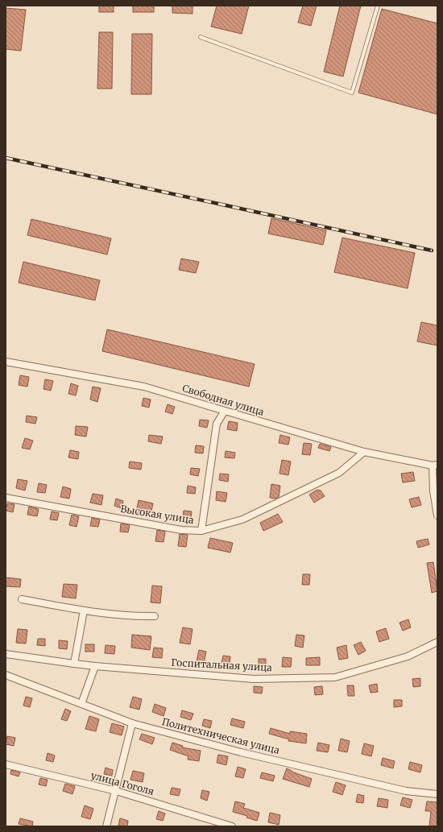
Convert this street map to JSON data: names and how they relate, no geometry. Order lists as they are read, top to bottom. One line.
{"streets":{"street":["Свободная улица","Высокая улица","Госпитальная улица","Политехническая улица","улица Гоголя"]},"crossings":[["Свободная улица","Высокая улица"]]}
